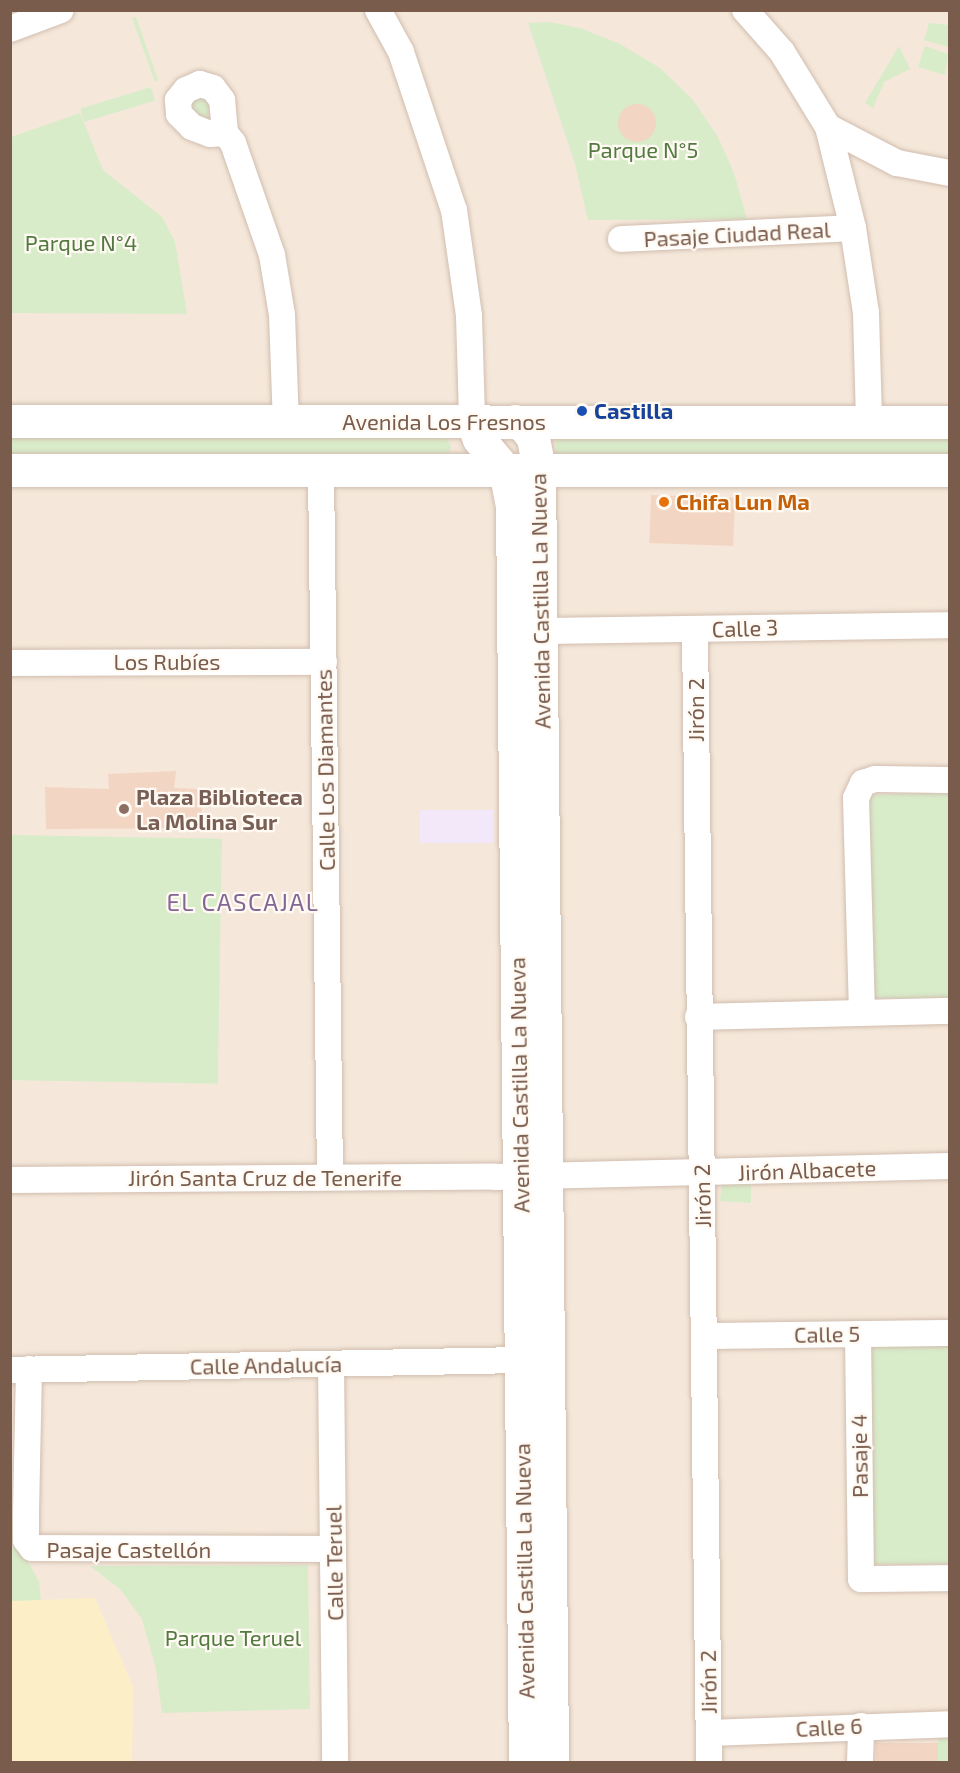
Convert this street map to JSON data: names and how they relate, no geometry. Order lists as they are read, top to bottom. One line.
{"streets":{"street":["Pasaje Ciudad Real","Avenida Los Fresnos","Avenida Castilla La Nueva","Calle 3","Los Rubíes","Jirón 2","Calle Los Diamantes","Jirón Albacete","Jirón Santa Cruz de Tenerife","Calle 5","Calle Andalucía","Pasaje 4","Pasaje Castellón","Calle Teruel","Calle 6"]},"crossings":[["Avenida Los Fresnos","Avenida Castilla La Nueva"],["Avenida Castilla La Nueva","Calle 3"],["Avenida Castilla La Nueva","Jirón Albacete"],["Avenida Castilla La Nueva","Jirón Santa Cruz de Tenerife"],["Avenida Castilla La Nueva","Calle Andalucía"],["Calle 3","Jirón 2"],["Los Rubíes","Calle Los Diamantes"],["Jirón 2","Jirón Albacete"],["Jirón 2","Calle 5"],["Jirón 2","Calle 6"],["Calle Los Diamantes","Jirón Santa Cruz de Tenerife"],["Jirón Albacete","Jirón Santa Cruz de Tenerife"],["Calle 5","Pasaje 4"],["Calle Andalucía","Pasaje Castellón"],["Calle Andalucía","Calle Teruel"],["Pasaje Castellón","Calle Teruel"]],"districts":["EL CASCAJAL"],"parks":["Parque N°5","Parque N°4","Parque Teruel"],"places":["Castilla","Chifa Lun Ma","Plaza Biblioteca La Molina Sur"]}
